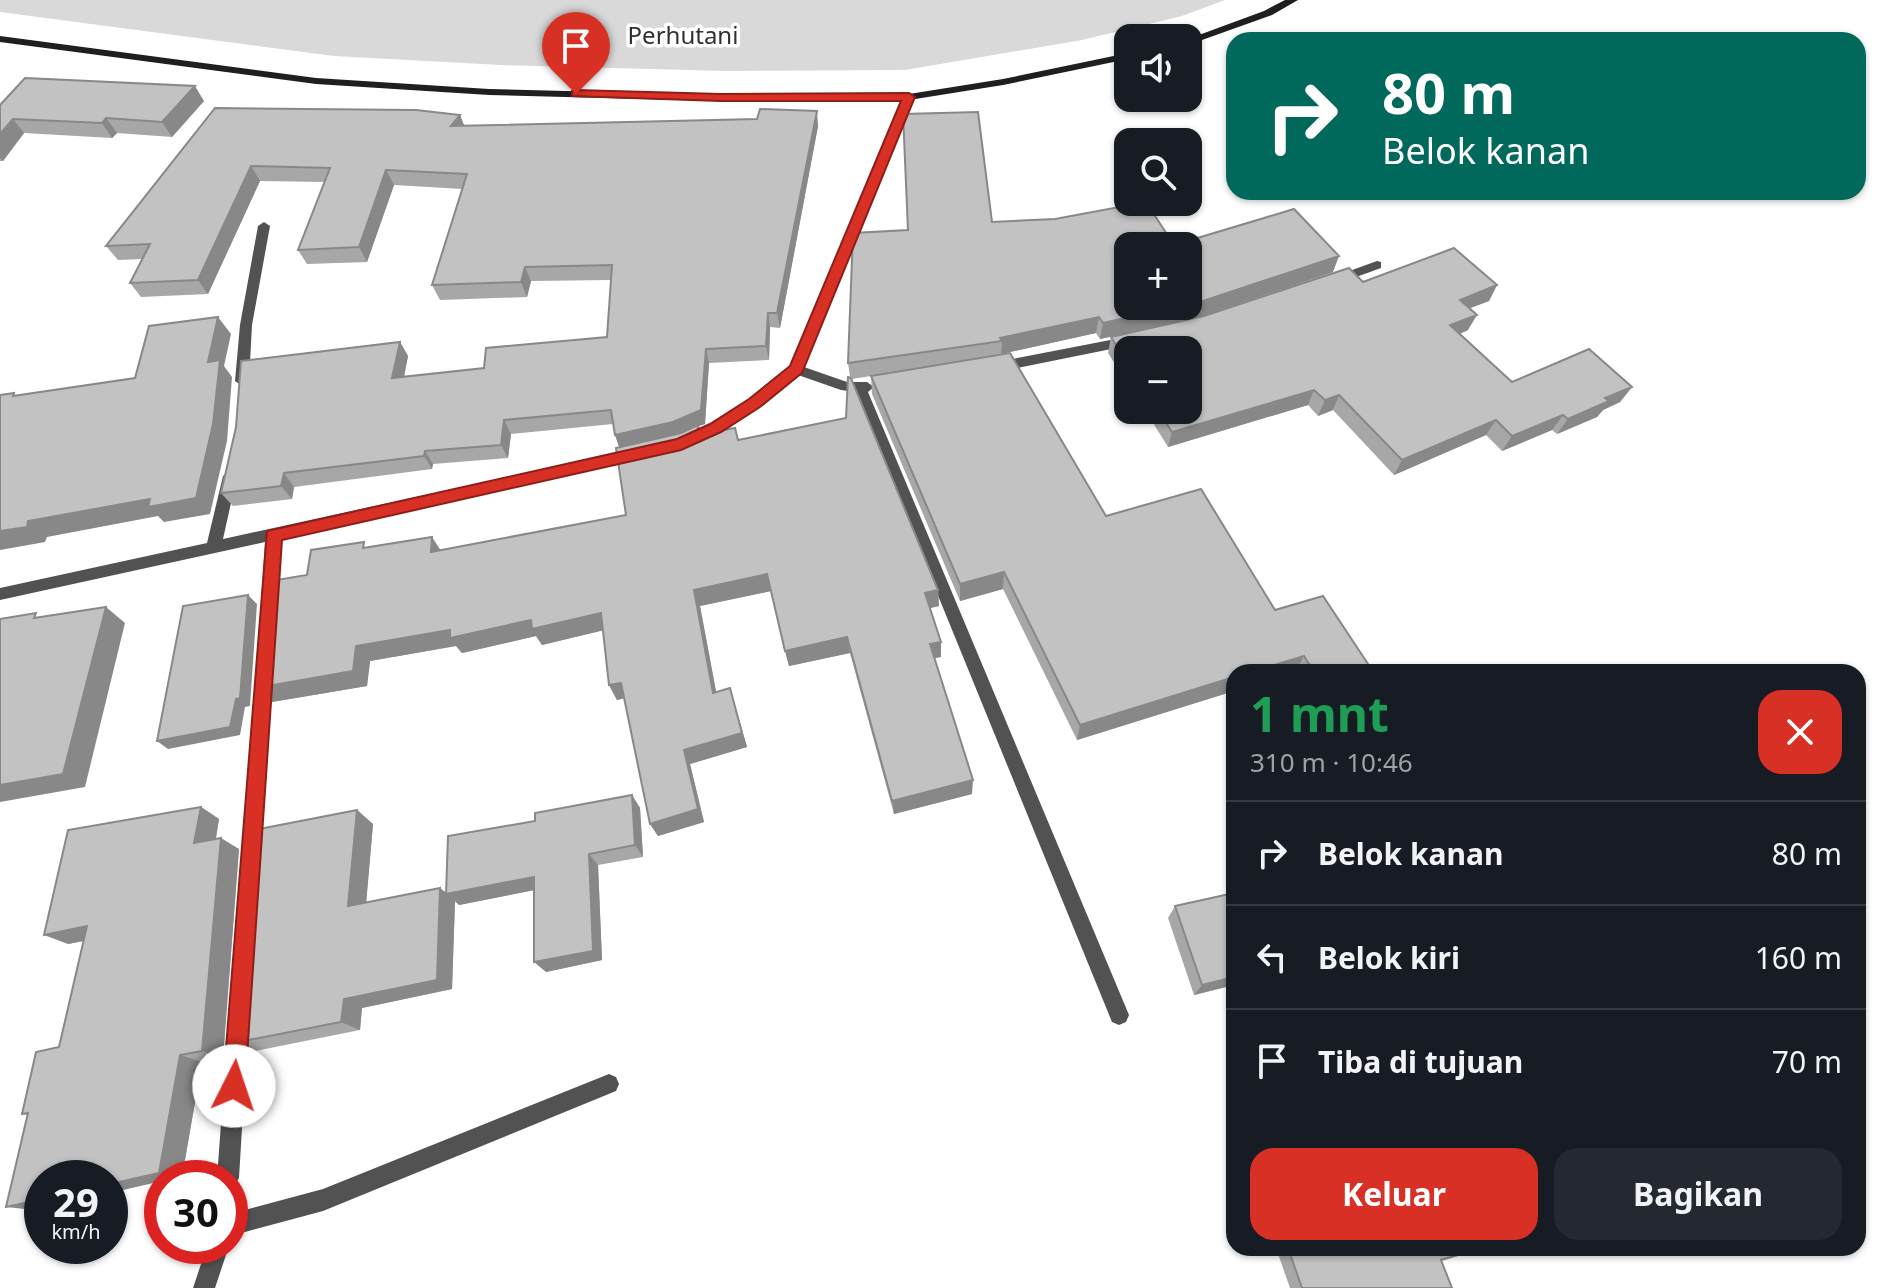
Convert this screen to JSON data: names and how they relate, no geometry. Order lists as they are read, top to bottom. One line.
{"parks":["Perhutani"],"page":{"map_buttons":["+","−"],"turn":["80 m","Belok kanan"],"heading":["1 mnt","310 m · 10:46"],"list":[{"name":"Belok kanan","value":"80 m"},{"name":"Belok kiri","value":"160 m"},{"name":"Tiba di tujuan","value":"70 m"}],"buttons":["Keluar","Bagikan"],"speed":"29 km/h","limit":"30"}}
